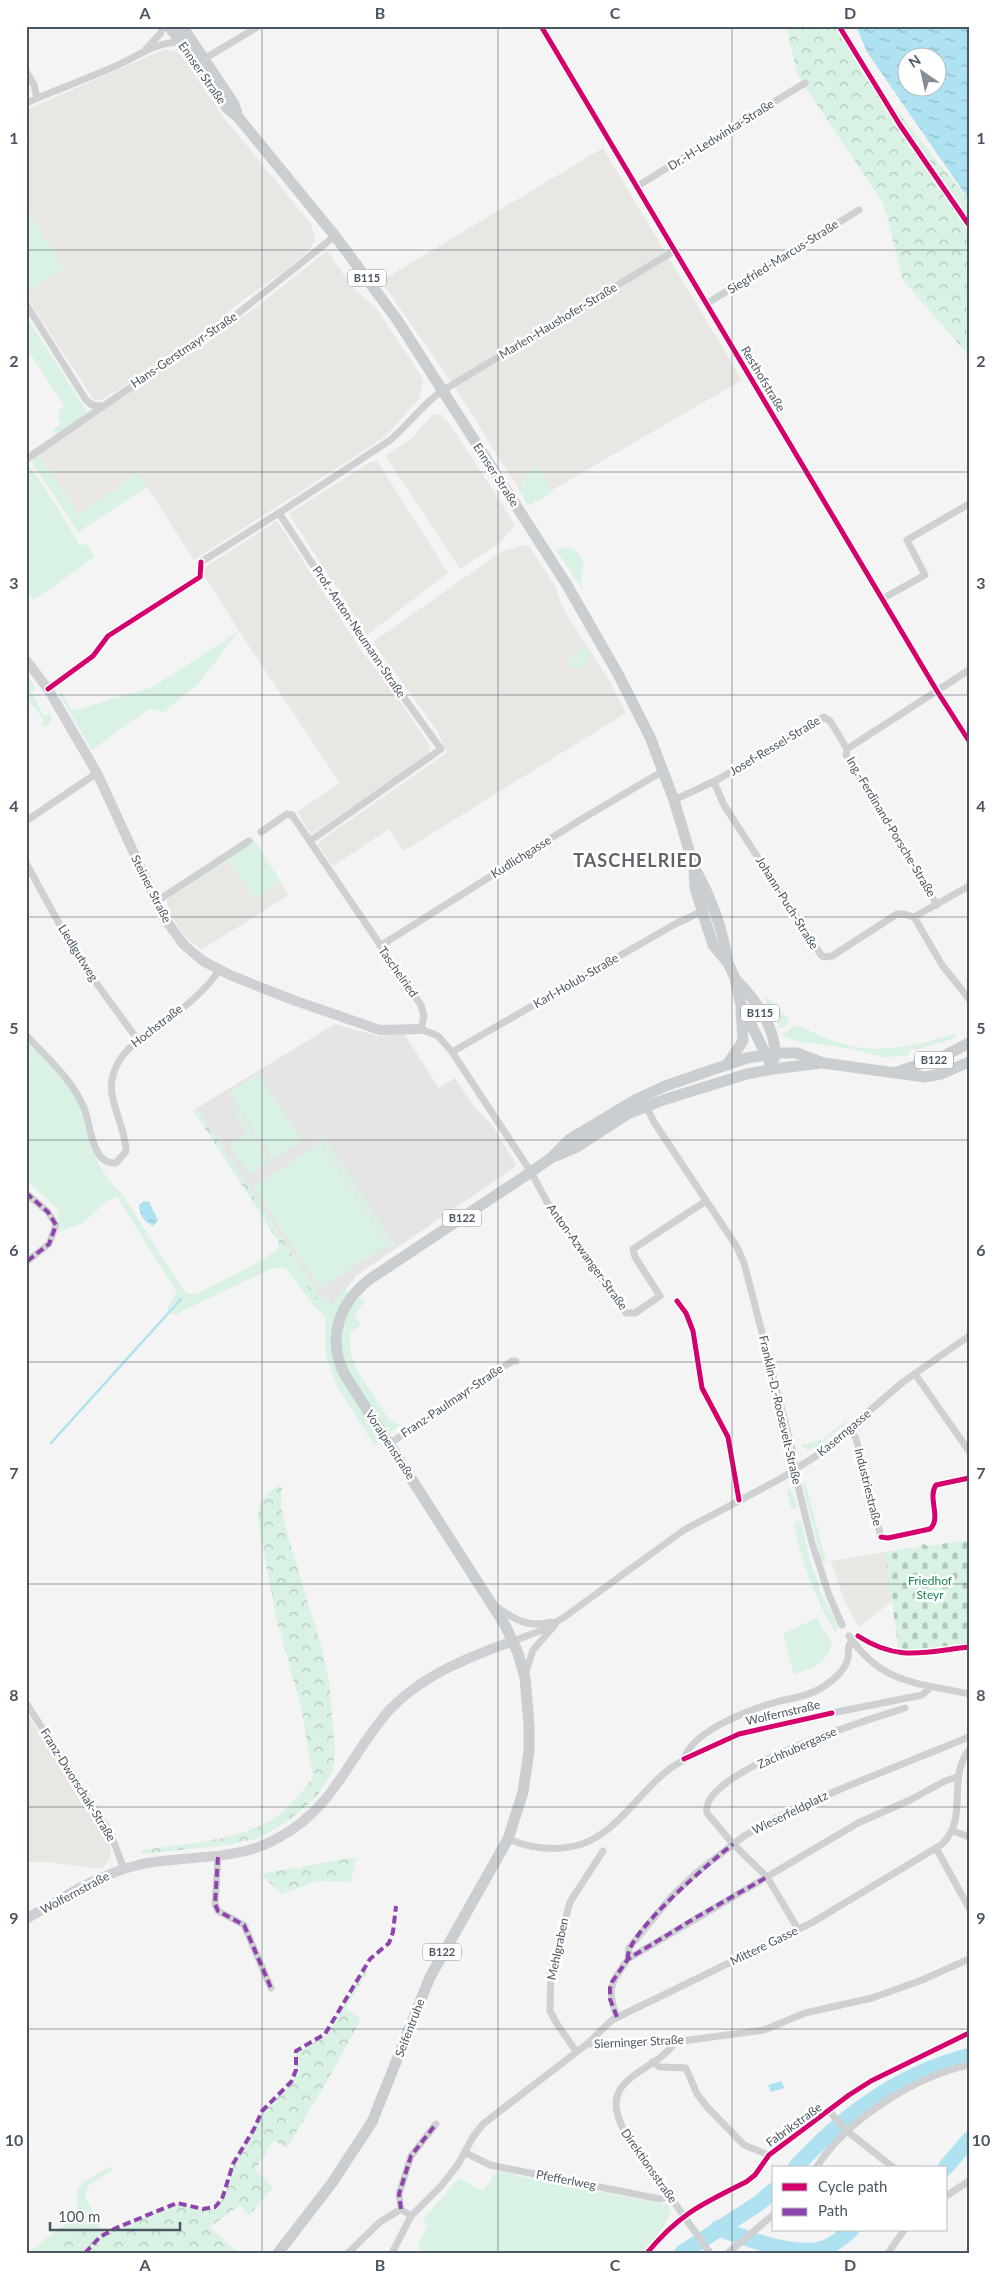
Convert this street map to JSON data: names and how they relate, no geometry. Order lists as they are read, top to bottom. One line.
{"streets":{"main road":["Ennser Straße","B115","B122","Voralpenstraße","Seifentruhe"],"street":["Dr.-H-Ledwinka-Straße","Siegfried-Marcus-Straße","Marlen-Haushofer-Straße","Hans-Gerstmayr-Straße","Resthofstraße","Prof.-Anton-Neumann-Straße","Josef-Ressel-Straße","Ing.-Ferdinand-Porsche-Straße","Kudlichgasse","Steiner Straße","Johann-Puch-Straße","Liedlgutweg","Taschelried","Karl-Holub-Straße","Hochstraße","Anton-Azwanger-Straße","Franz-Paulmayr-Straße","Franklin-D.-Roosevelt-Straße","Kaserngasse","Industriestraße","Wolfernstraße","Zachhubergasse","Franz-Dworschak-Straße","Wieserfeldplatz","Mittere Gasse","Mehlgraben","Sierninger Straße","Fabrikstraße","Direktionsstraße","Pfefferlweg"]},"crossings":[["Ennser Straße","Marlen-Haushofer-Straße"],["Ennser Straße","Hans-Gerstmayr-Straße"],["Ennser Straße","Josef-Ressel-Straße"],["Ennser Straße","Kudlichgasse"],["Ennser Straße","Karl-Holub-Straße"],["Ennser Straße","B122"],["Dr.-H-Ledwinka-Straße","Resthofstraße"],["Siegfried-Marcus-Straße","Resthofstraße"],["Marlen-Haushofer-Straße","Resthofstraße"],["Prof.-Anton-Neumann-Straße","Taschelried"],["Josef-Ressel-Straße","Ing.-Ferdinand-Porsche-Straße"],["Josef-Ressel-Straße","Johann-Puch-Straße"],["Ing.-Ferdinand-Porsche-Straße","Johann-Puch-Straße"],["Kudlichgasse","Taschelried"],["Steiner Straße","Taschelried"],["Steiner Straße","Hochstraße"],["Liedlgutweg","Hochstraße"],["B122","Anton-Azwanger-Straße"],["B122","Franklin-D.-Roosevelt-Straße"],["B122","Voralpenstraße"],["Anton-Azwanger-Straße","Franklin-D.-Roosevelt-Straße"],["Anton-Azwanger-Straße","Voralpenstraße"],["Franz-Paulmayr-Straße","Voralpenstraße"],["Franklin-D.-Roosevelt-Straße","Kaserngasse"],["Kaserngasse","Voralpenstraße"],["Kaserngasse","Industriestraße"],["Kaserngasse","Wolfernstraße"],["Voralpenstraße","Wolfernstraße"],["Voralpenstraße","Seifentruhe"],["Wolfernstraße","Franz-Dworschak-Straße"],["Wolfernstraße","Seifentruhe"],["Zachhubergasse","Wieserfeldplatz"],["Zachhubergasse","Mittere Gasse"],["Wieserfeldplatz","Mittere Gasse"],["Mittere Gasse","Sierninger Straße"],["Mehlgraben","Sierninger Straße"],["Sierninger Straße","Direktionsstraße"],["Sierninger Straße","Pfefferlweg"],["Fabrikstraße","Direktionsstraße"],["Direktionsstraße","Pfefferlweg"]],"districts":["TASCHELRIED"],"parks":["Friedhof Steyr"],"legend":["Cycle path","Path"],"scale_bar":"100 m","north":"top left","grid":{"columns":["A","B","C","D"],"rows":["1","2","3","4","5","6","7","8","9","10"]}}
